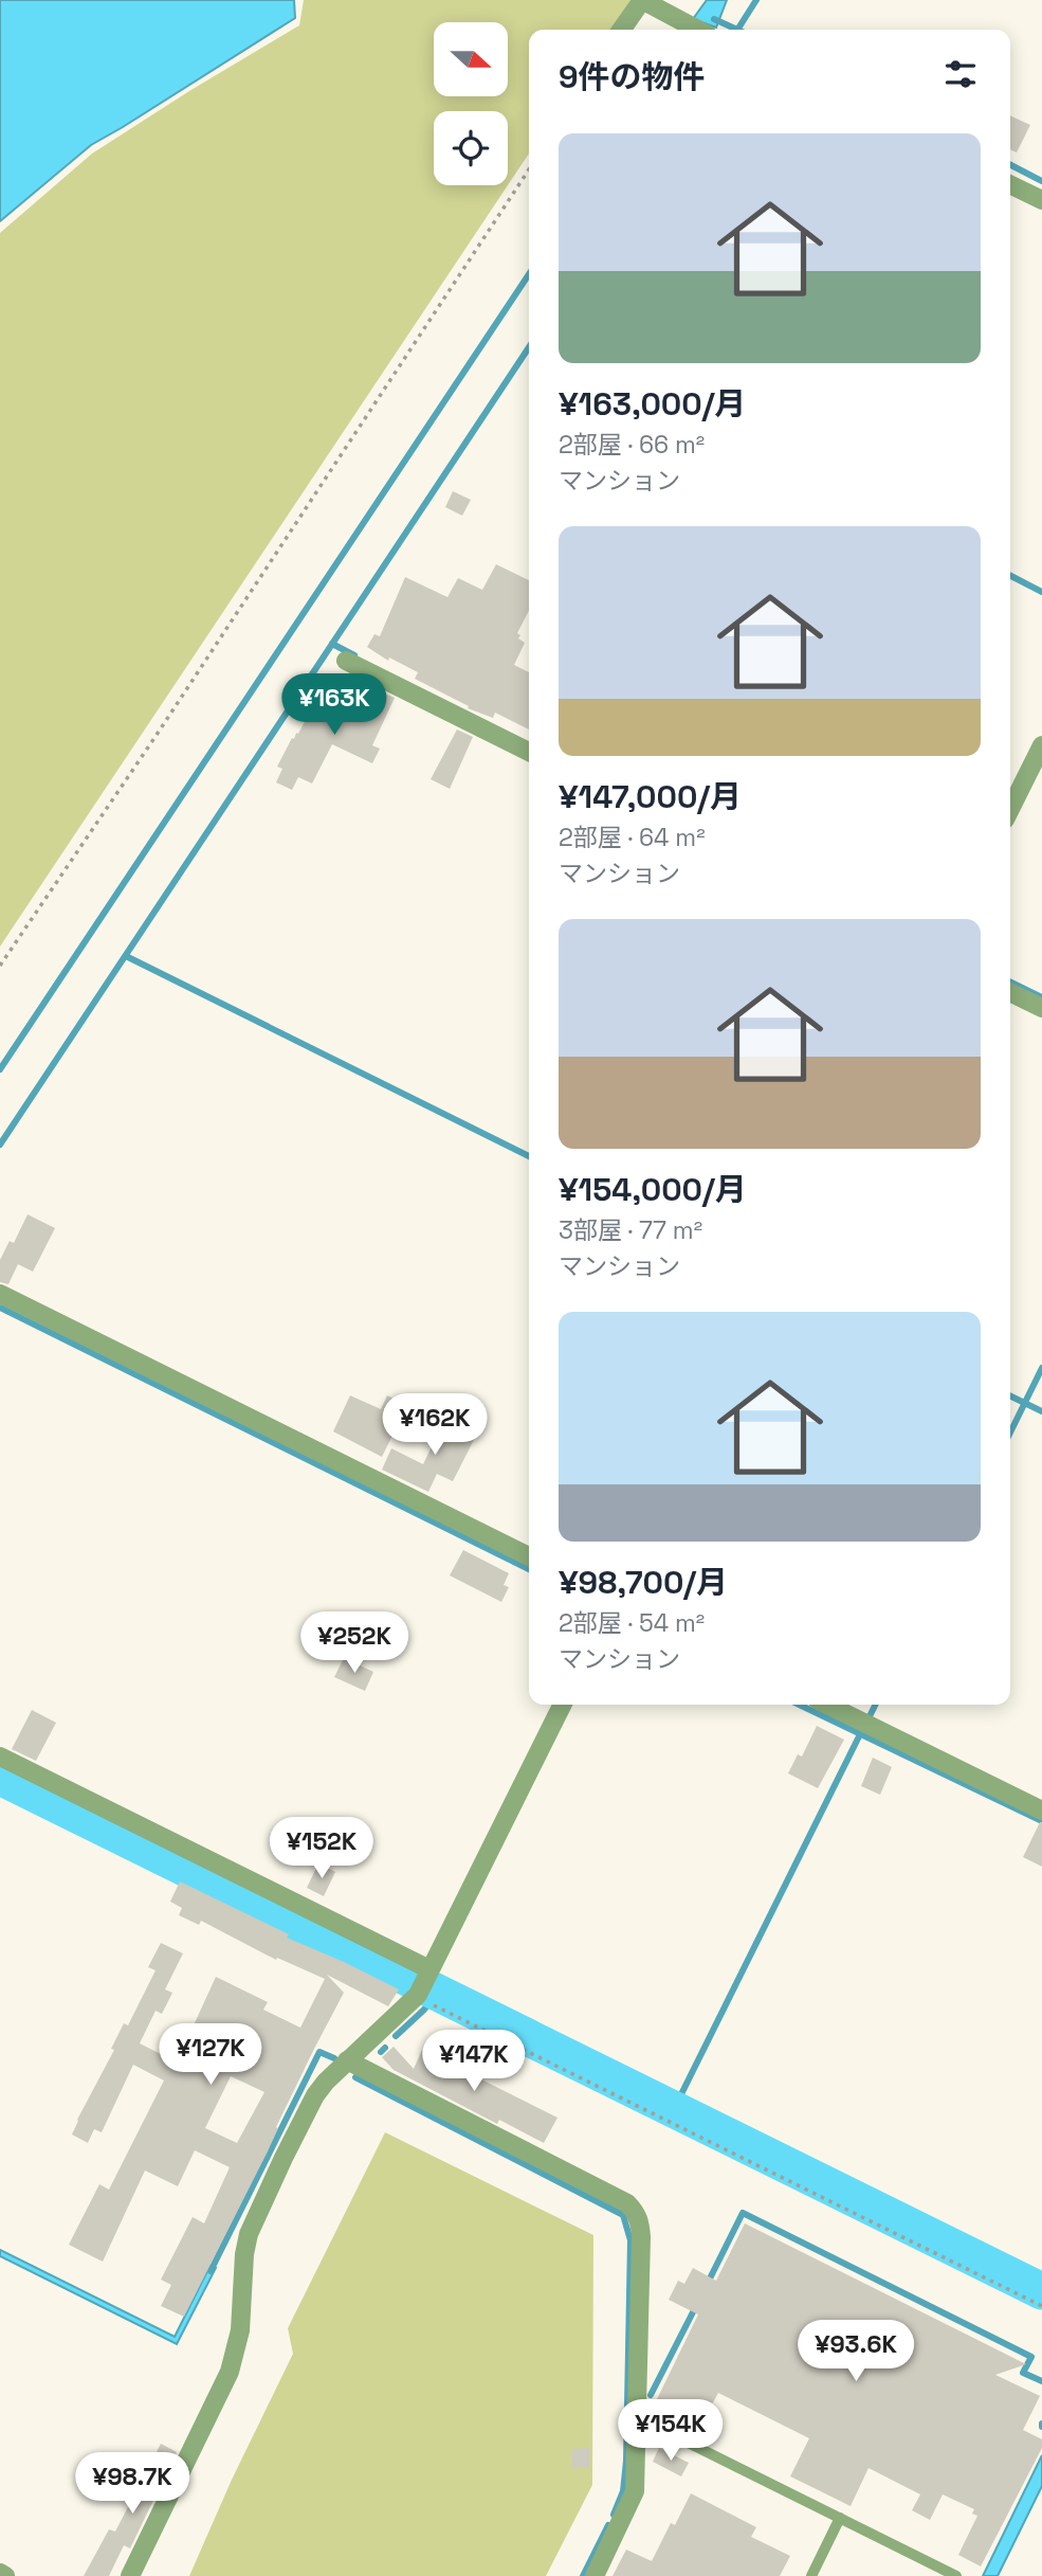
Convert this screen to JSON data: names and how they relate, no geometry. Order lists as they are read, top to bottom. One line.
{"north":"right","page":{"heading":"9件の物件","list":[{"name":"¥163,000/月","note":"2部屋 · 66 m² · マンション"},{"name":"¥147,000/月","note":"2部屋 · 64 m² · マンション"},{"name":"¥154,000/月","note":"3部屋 · 77 m² · マンション"},{"name":"¥98,700/月","note":"2部屋 · 54 m² · マンション"}],"price":["¥163K","¥162K","¥252K","¥152K","¥127K","¥147K","¥93.6K","¥154K","¥98.7K"]}}
